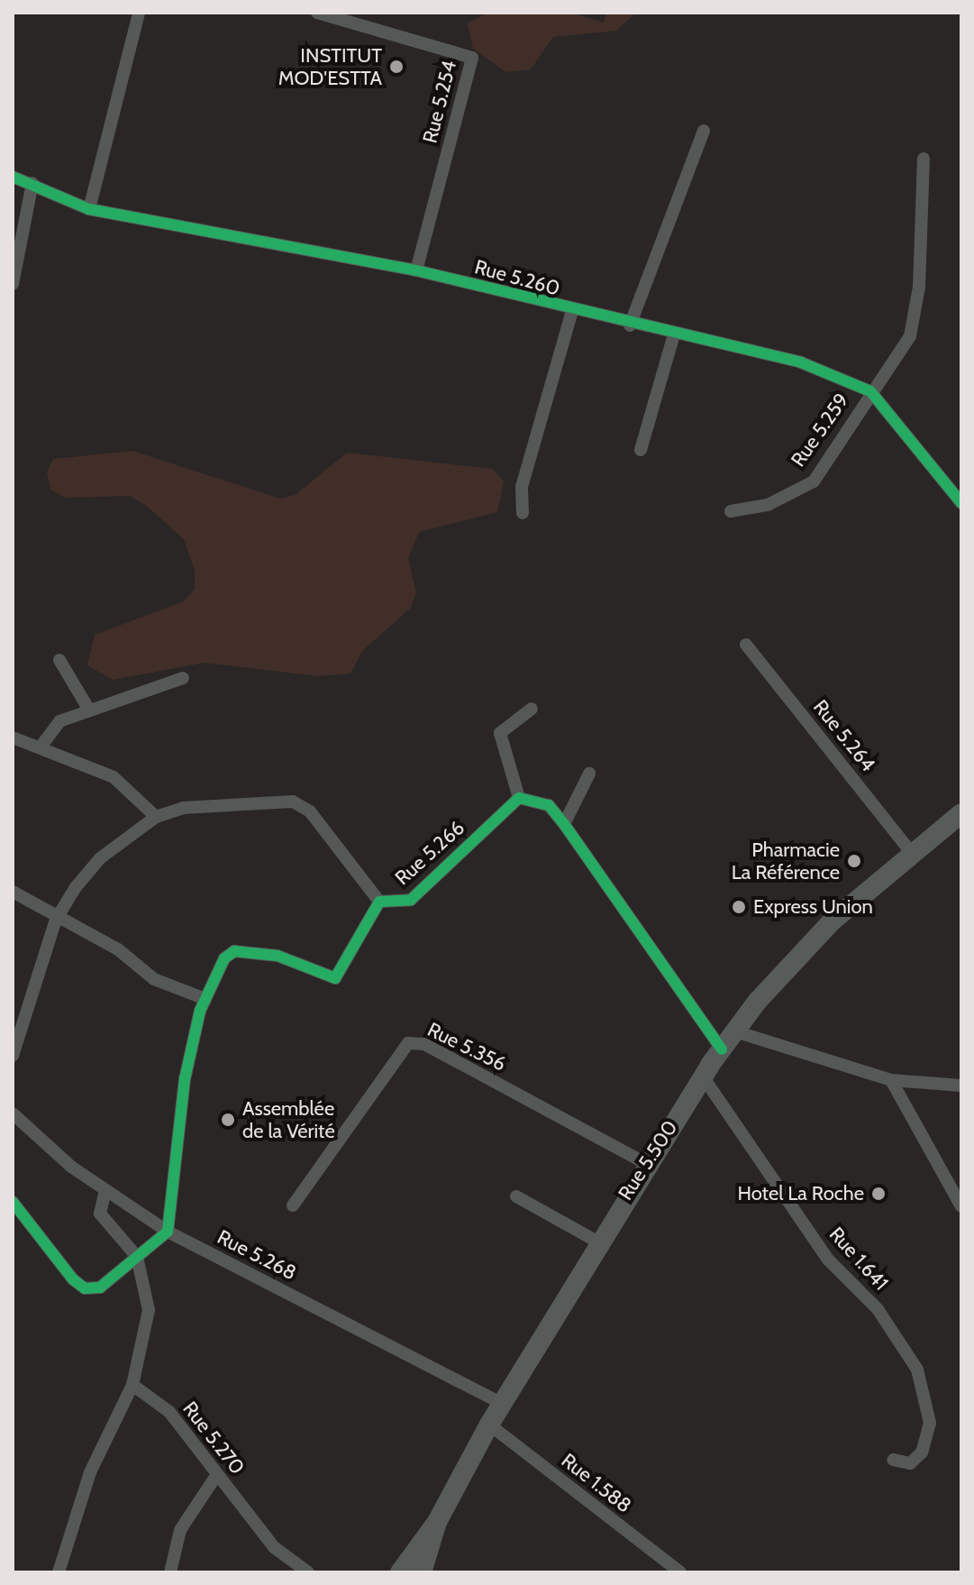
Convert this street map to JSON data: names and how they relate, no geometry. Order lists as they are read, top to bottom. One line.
{"streets":{"main road":["Rue 5.500"],"street":["Rue 5.254","Rue 5.260","Rue 5.259","Rue 5.264","Rue 5.266","Rue 5.356","Rue 5.268","Rue 1.641","Rue 5.270","Rue 1.588"]},"crossings":[["Rue 5.254","Rue 5.260"],["Rue 5.260","Rue 5.259"],["Rue 5.264","Rue 5.500"],["Rue 5.266","Rue 5.268"],["Rue 5.356","Rue 5.500"],["Rue 5.500","Rue 5.268"],["Rue 5.500","Rue 1.641"],["Rue 5.500","Rue 1.588"]],"places":["INSTITUT MOD'ESTTA","Pharmacie La Référence","Express Union","Assemblée de la Vérité","Hotel La Roche"]}
